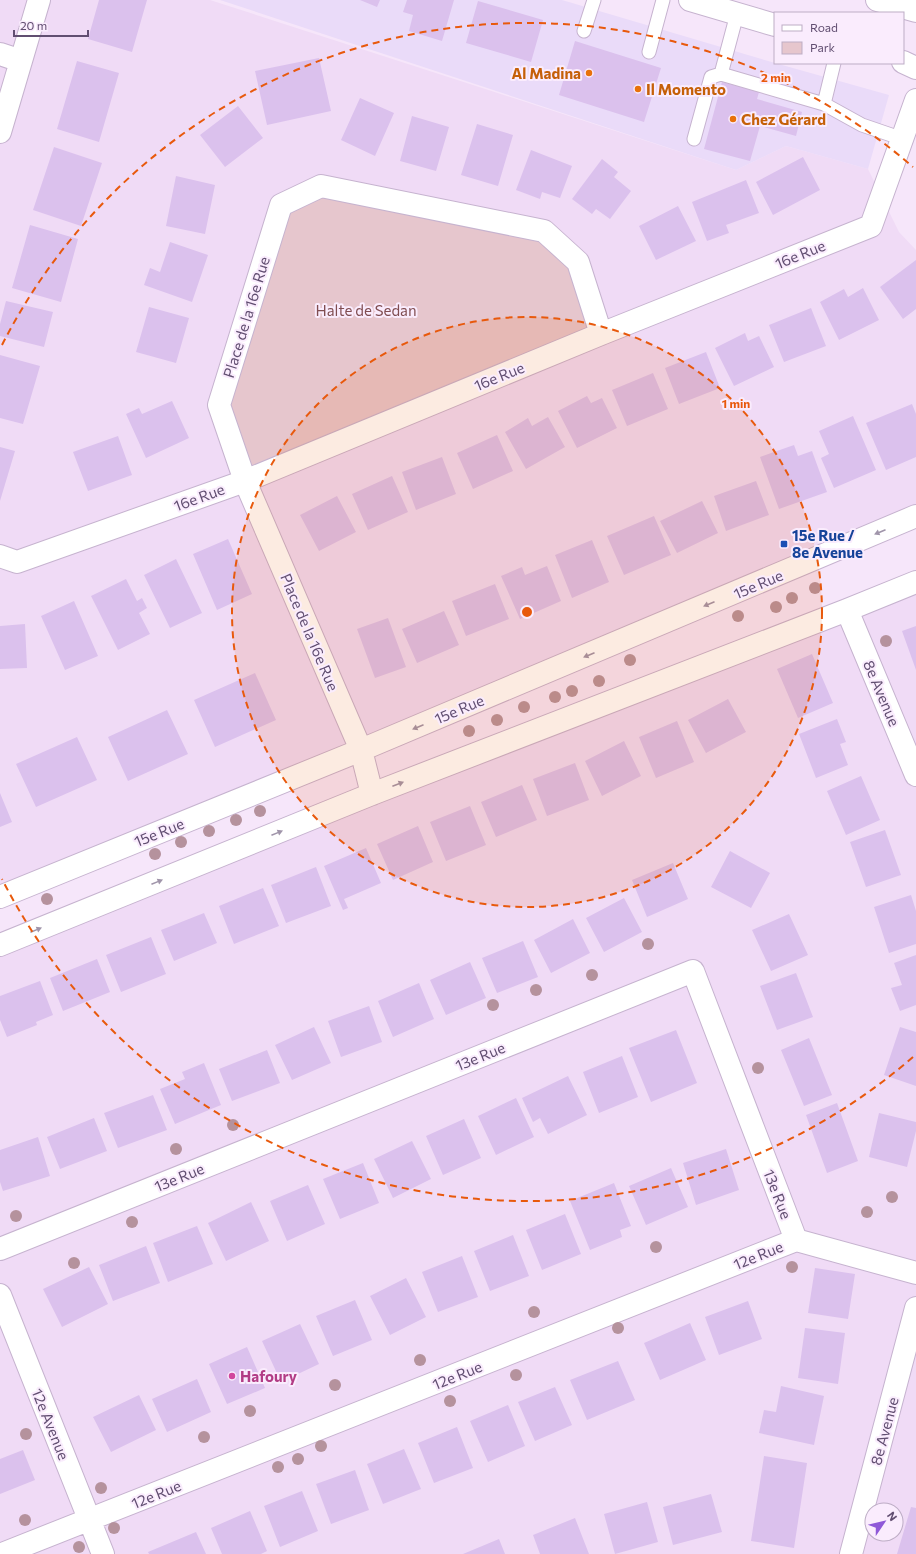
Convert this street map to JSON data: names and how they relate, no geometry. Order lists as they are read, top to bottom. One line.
{"streets":{"street":["16e Rue","Place de la 16e Rue","15e Rue","8e Avenue","13e Rue","12e Rue","12e Avenue"]},"crossings":[["16e Rue","Place de la 16e Rue"],["Place de la 16e Rue","15e Rue"],["13e Rue","12e Rue"],["12e Rue","12e Avenue"]],"parks":["Halte de Sedan"],"places":{"other":["Al Madina","Il Momento","Chez Gérard","Hafoury"],"transit":["15e Rue / 8e Avenue"]},"legend":["Road","Park"],"scale_bar":"20 m","north":"top right","rings":["2 min","1 min"]}
